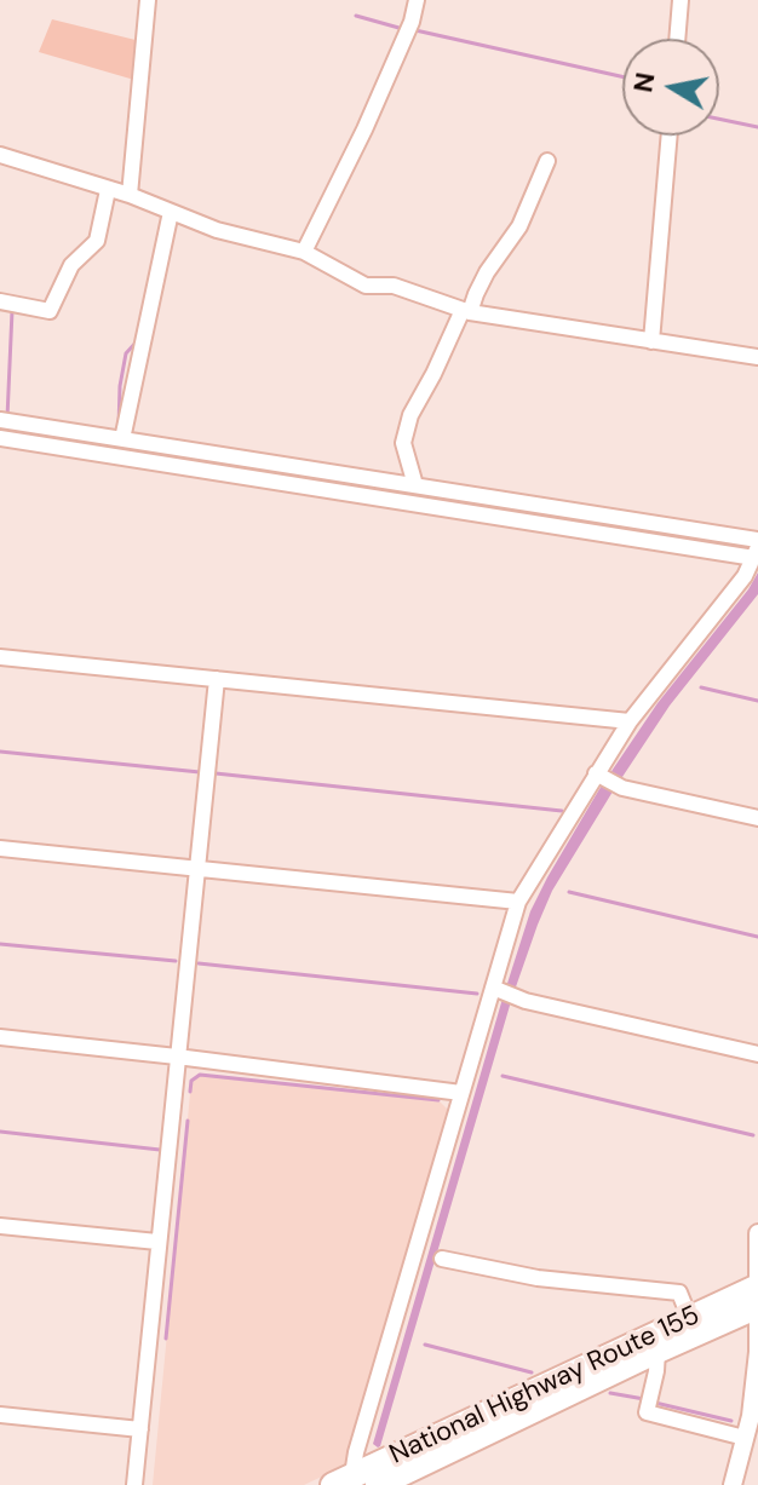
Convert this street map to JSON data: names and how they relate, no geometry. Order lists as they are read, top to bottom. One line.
{"streets":{"highway":["National Highway Route 155"]},"north":"left"}
